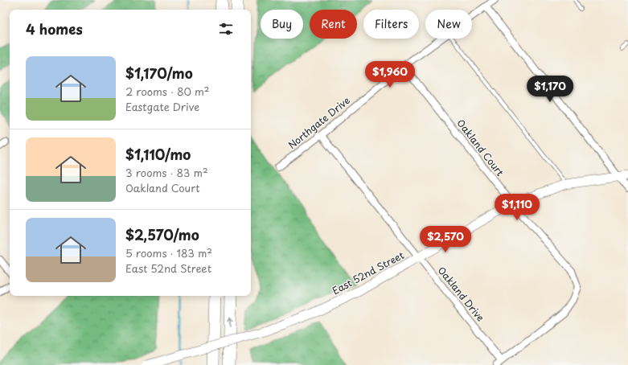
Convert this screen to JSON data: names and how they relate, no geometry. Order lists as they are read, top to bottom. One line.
{"streets":{"main road":["East 52nd Street"],"street":["Northgate Drive","Oakland Court","Oakland Drive"]},"crossings":[["Northgate Drive","Oakland Court"],["Northgate Drive","Oakland Drive"],["Oakland Court","East 52nd Street"],["Oakland Court","Oakland Drive"],["East 52nd Street","Oakland Drive"]],"page":{"chip":["Buy","Rent","Filters","New"],"heading":"4 homes","list":[{"name":"$1,170/mo","note":"2 rooms · 80 m² · Eastgate Drive"},{"name":"$1,110/mo","note":"3 rooms · 83 m² · Oakland Court"},{"name":"$2,570/mo","note":"5 rooms · 183 m² · East 52nd Street"}],"price":["$1,960","$1,170","$1,110","$2,570"]}}
